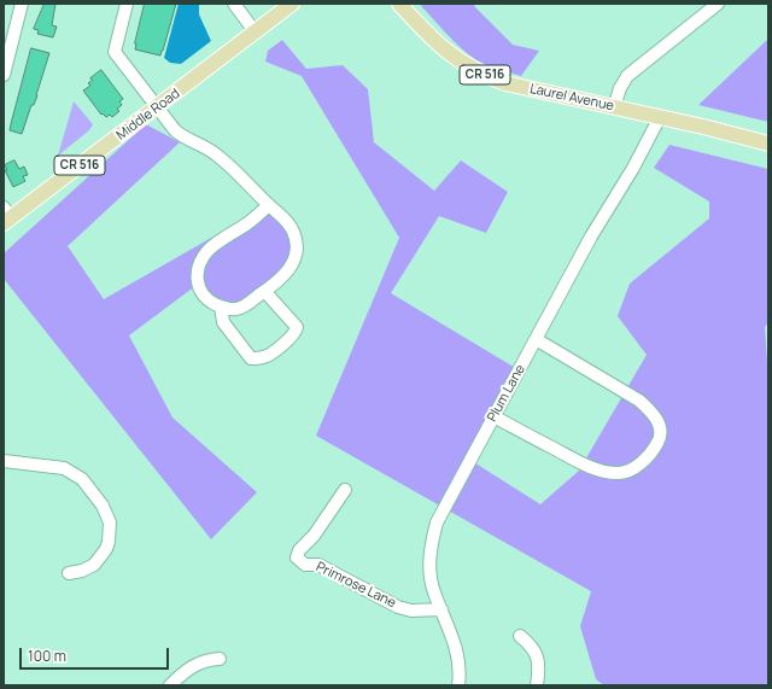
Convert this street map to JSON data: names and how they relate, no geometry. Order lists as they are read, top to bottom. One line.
{"streets":{"main road":["CR 516","Laurel Avenue","Middle Road"],"street":["Plum Lane","Primrose Lane"]},"crossings":[["Laurel Avenue","Plum Lane"],["Plum Lane","Primrose Lane"]],"scale_bar":"100 m"}
